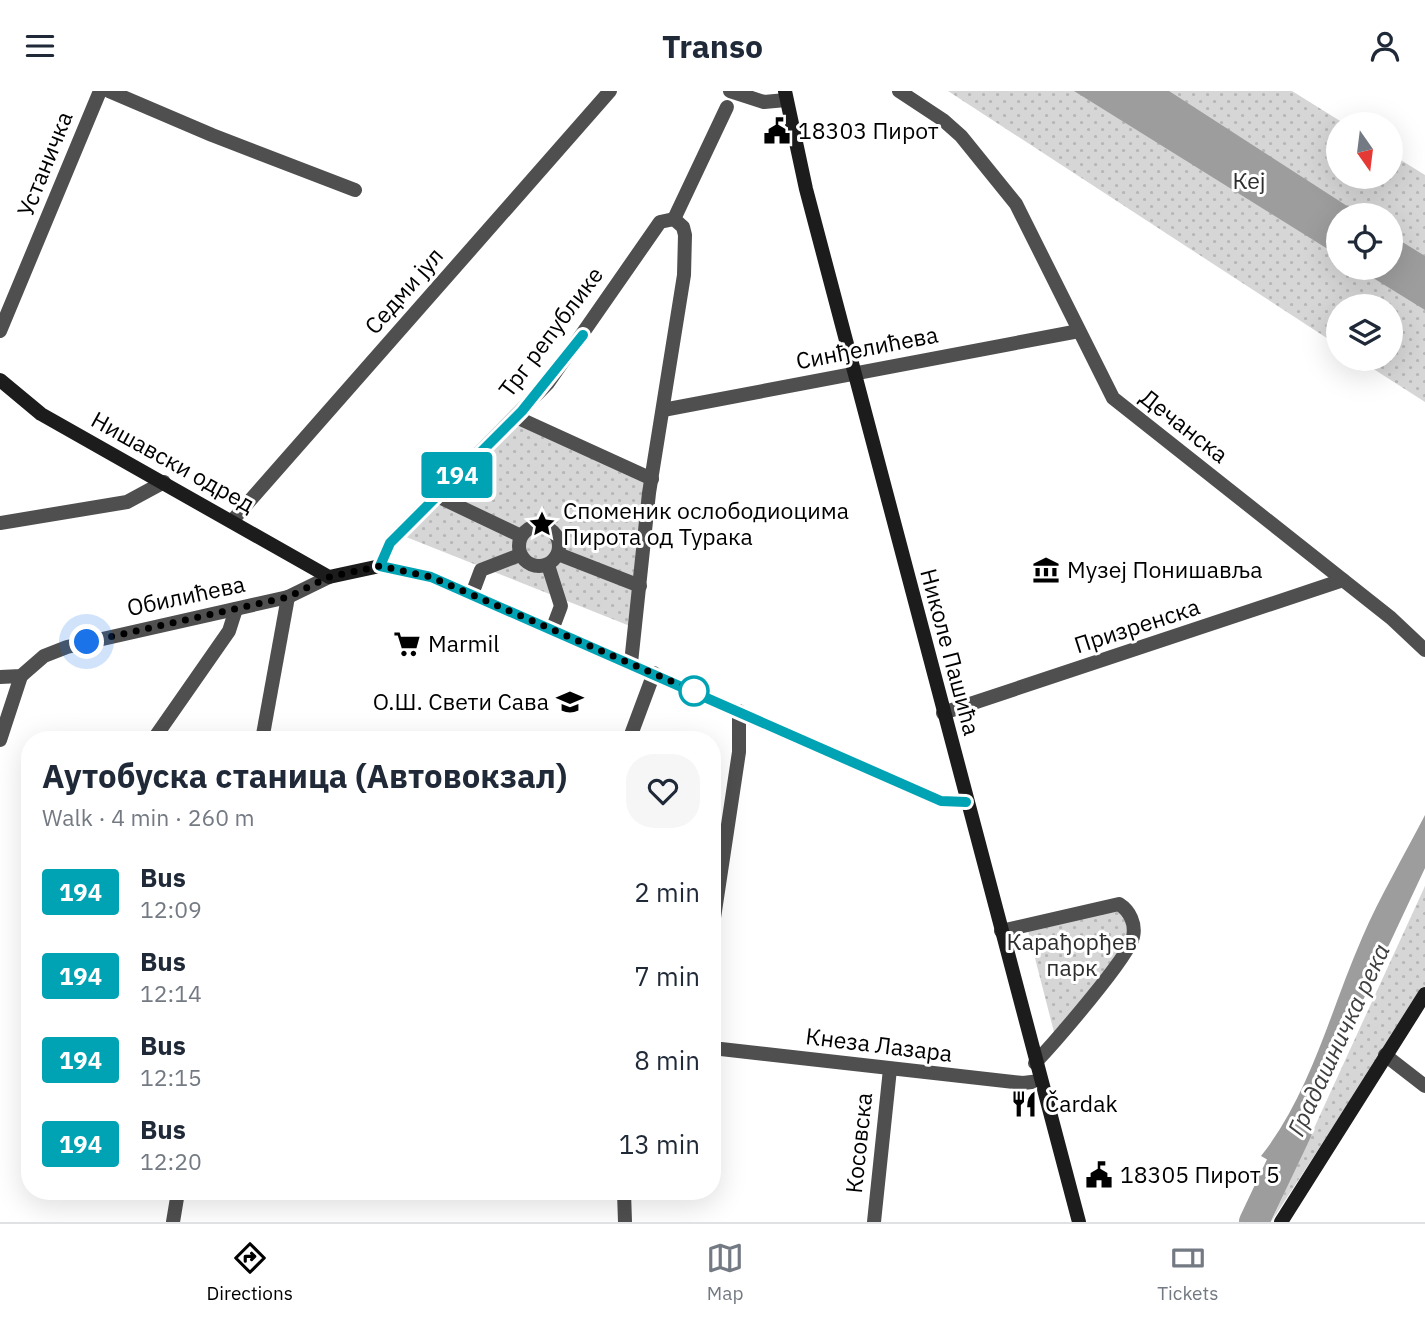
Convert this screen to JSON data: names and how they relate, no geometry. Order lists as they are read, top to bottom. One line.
{"streets":{"street":["Устаничка","Седми јул","Трг републике","Синђелићева","Дечанска","Нишавски одред","Обилићева","Призренска","Николе Пашића","Кнеза Лазара","Косовска"]},"crossings":[["Седми јул","Нишавски одред"],["Синђелићева","Дечанска"],["Синђелићева","Николе Пашића"],["Дечанска","Призренска"],["Призренска","Николе Пашића"],["Николе Пашића","Кнеза Лазара"],["Кнеза Лазара","Косовска"]],"water":["Градашничка река"],"parks":["Кеј","Карађорђев парк"],"places":{"public building":["18303 Пирот","18305 Пирот 5"],"place":["Споменик ослободиоцима Пирота од Турака"],"museum":["Музеј Понишавља"],"supermarket":["Marmil"],"school or university":["О.Ш. Свети Сава"],"restaurant":["Čardak"]},"lines":["bus line 194"],"north":"bottom","page":{"header":"Transo","on_map":"194","heading":["Аутобуска станица (Автовокзал)","Walk · 4 min · 260 m"],"list":[{"mark":"194","name":"Bus","note":"12:09","value":"2 min"},{"mark":"194","name":"Bus","note":"12:14","value":"7 min"},{"mark":"194","name":"Bus","note":"12:15","value":"8 min"},{"mark":"194","name":"Bus","note":"12:20","value":"13 min"}],"tabs":["Directions","Map","Tickets"]}}
